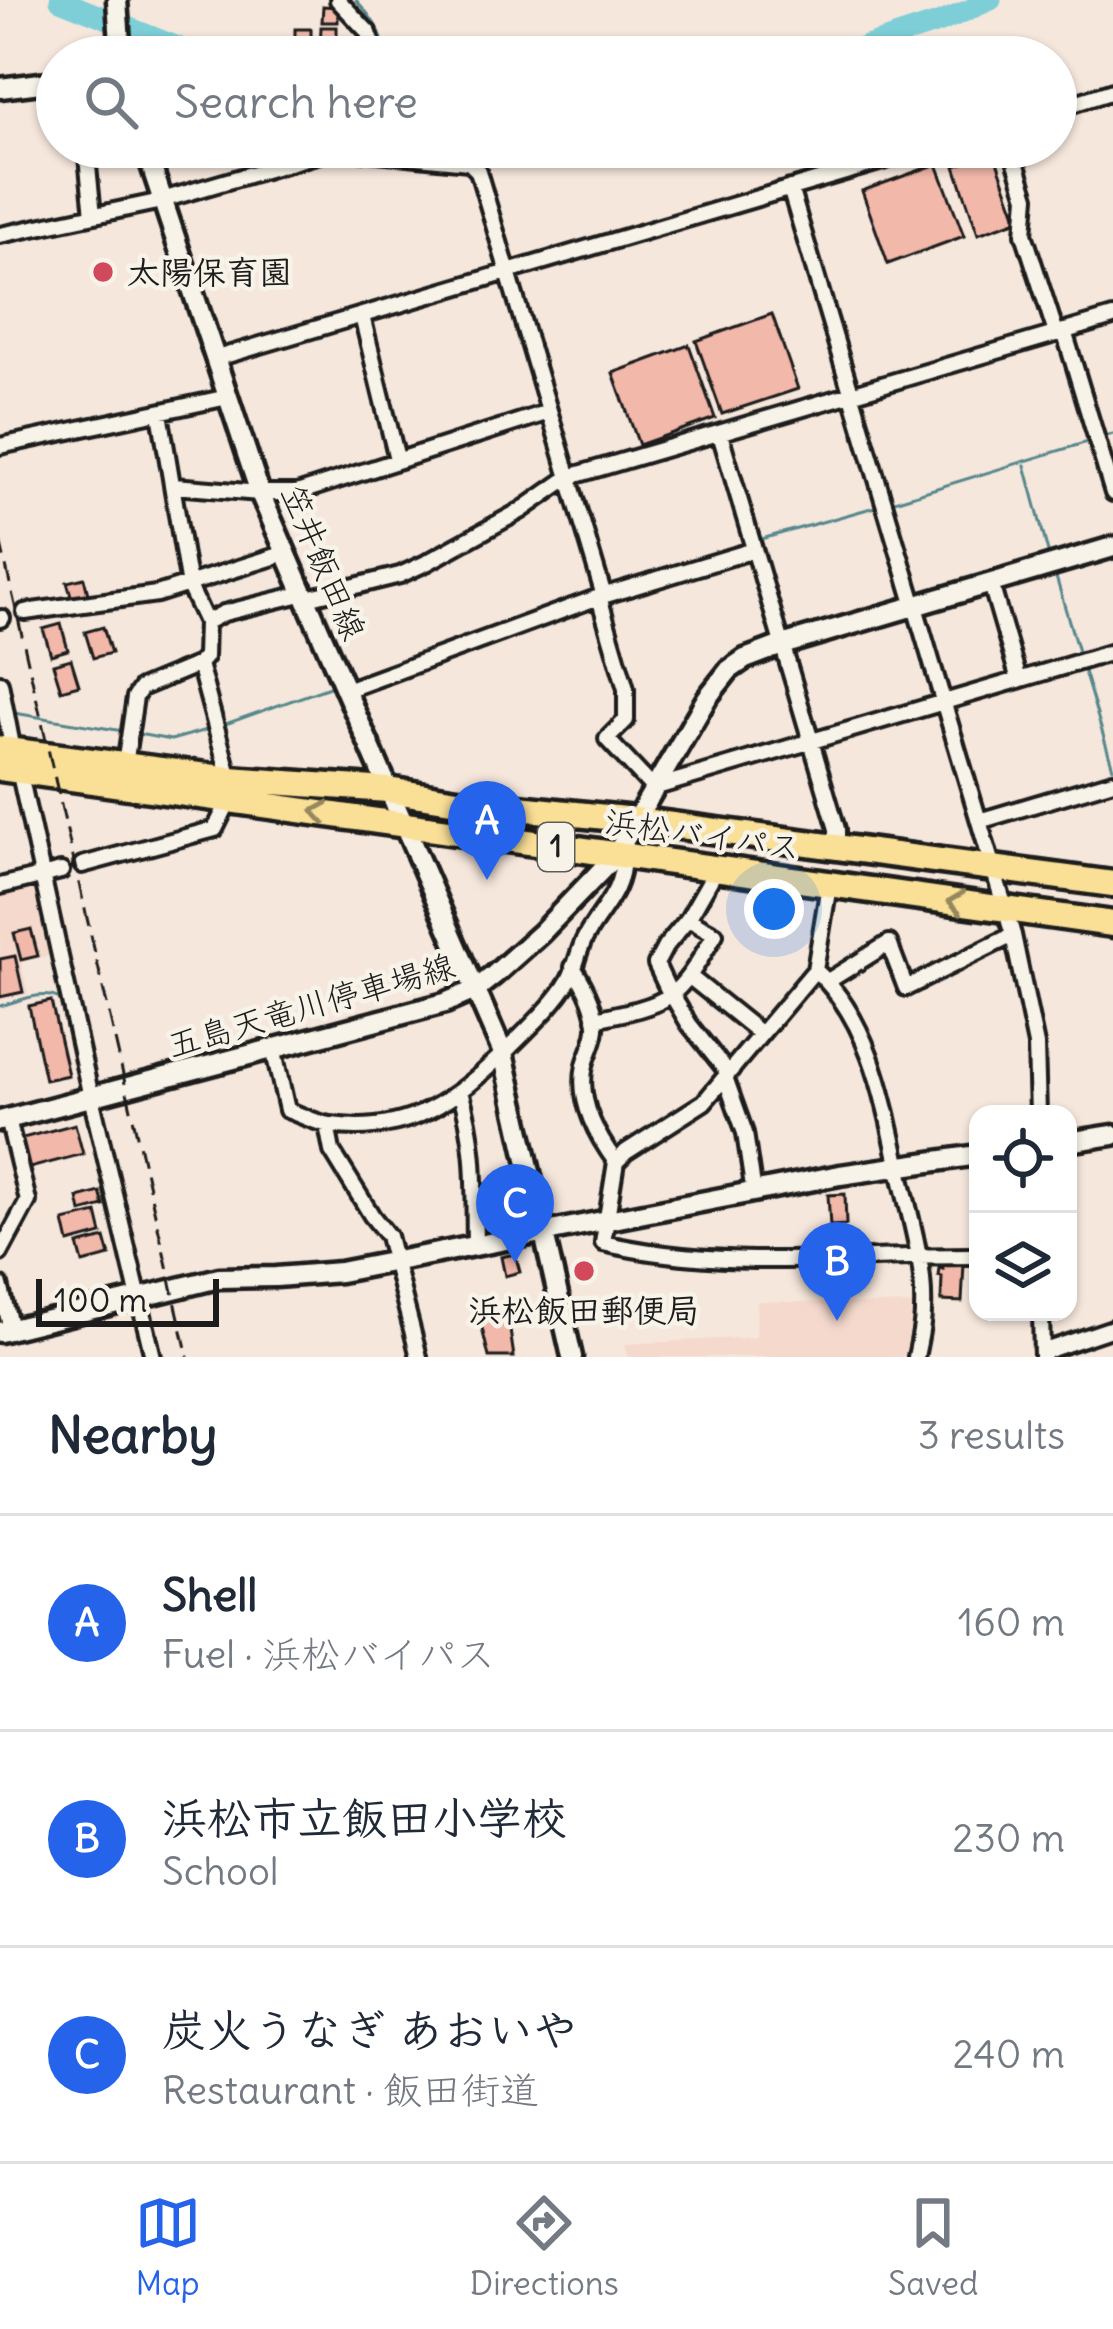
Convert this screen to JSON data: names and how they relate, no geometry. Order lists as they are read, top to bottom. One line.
{"streets":{"highway":["浜松バイパス","1"],"main road":["笠井飯田線","五島天竜川停車場線"]},"crossings":[["笠井飯田線","浜松バイパス"],["笠井飯田線","五島天竜川停車場線"],["浜松バイパス","五島天竜川停車場線"]],"places":["太陽保育園","浜松飯田郵便局"],"scale_bar":"100 m","page":{"search":"Search here","pins":["A","C","B"],"scale":"100 m","heading":["Nearby","3 results"],"list":[{"mark":"A","name":"Shell","note":"Fuel · 浜松バイパス","value":"160 m"},{"mark":"B","name":"浜松市立飯田小学校","note":"School","value":"230 m"},{"mark":"C","name":"炭火うなぎ あおいや","note":"Restaurant · 飯田街道","value":"240 m"}],"nav":["Map","Directions","Saved"]}}
